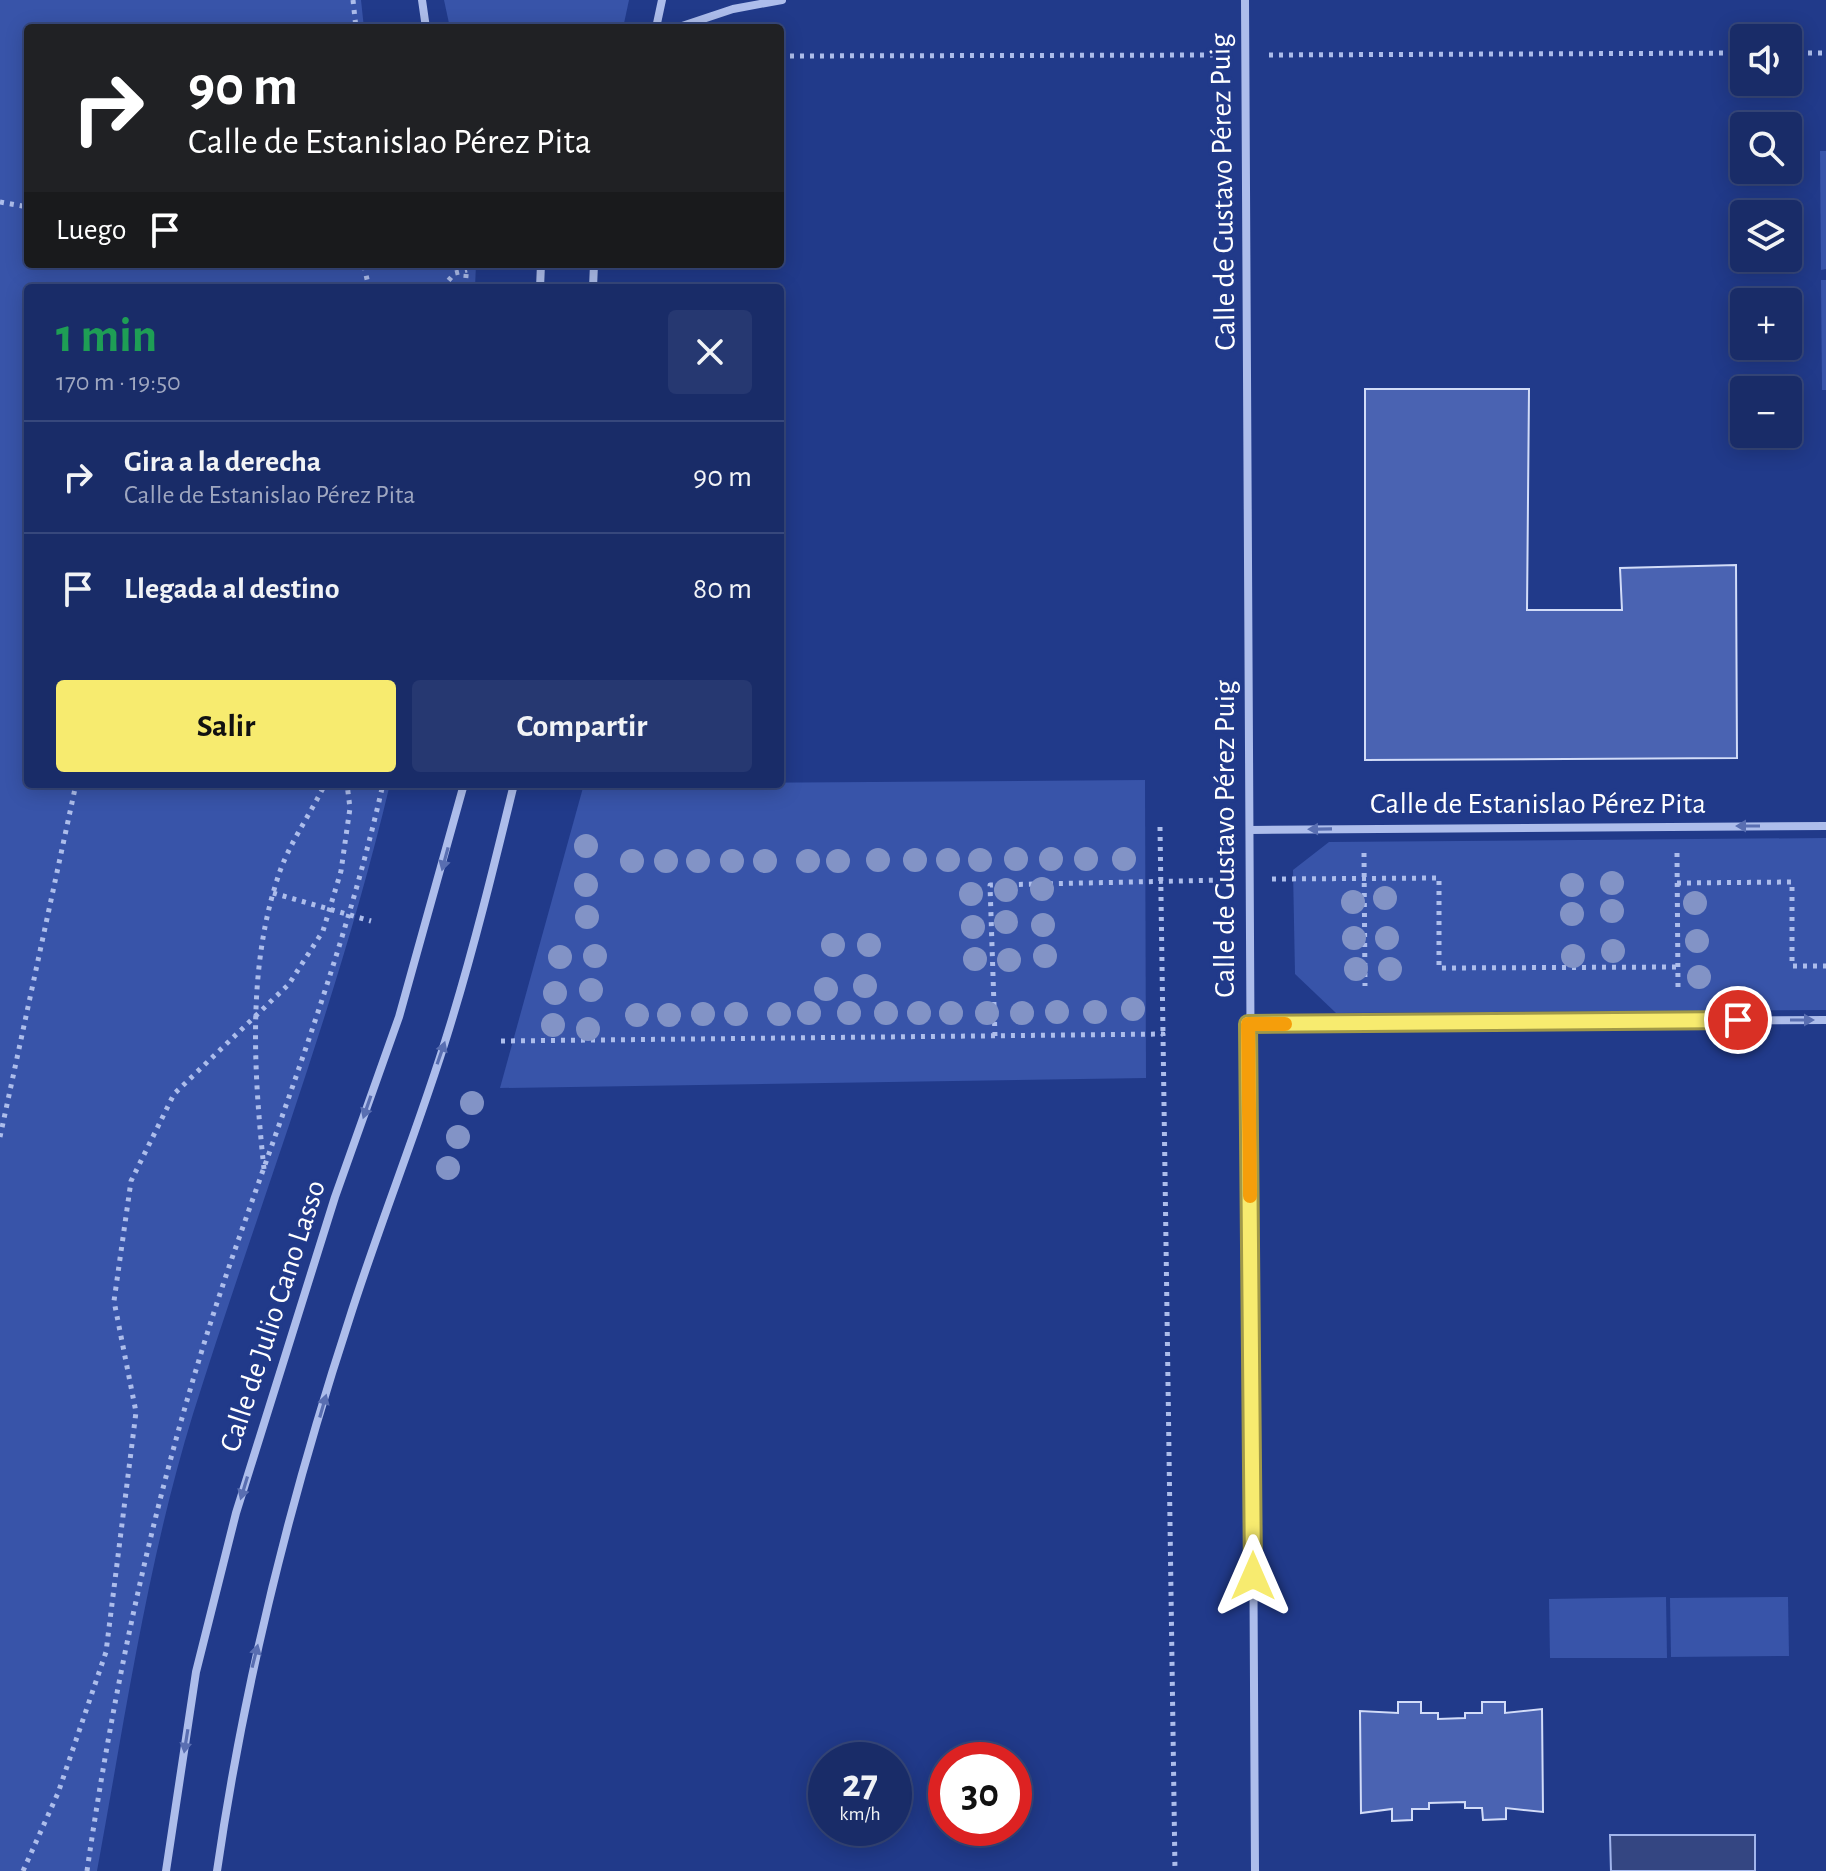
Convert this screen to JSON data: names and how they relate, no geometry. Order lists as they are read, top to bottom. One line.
{"streets":{"street":["Calle de Gustavo Pérez Puig","Calle de Estanislao Pérez Pita","Calle de Julio Cano Lasso"]},"crossings":[["Calle de Gustavo Pérez Puig","Calle de Estanislao Pérez Pita"]],"one_way":["Calle de Estanislao Pérez Pita"],"page":{"map_buttons":["+","−"],"turn":["90 m","Calle de Estanislao Pérez Pita"],"then":"Luego","heading":["1 min","170 m · 19:50"],"list":[{"name":"Gira a la derecha","note":"Calle de Estanislao Pérez Pita","value":"90 m"},{"name":"Llegada al destino","value":"80 m"}],"buttons":["Salir","Compartir"],"speed":"27 km/h","limit":"30"}}
